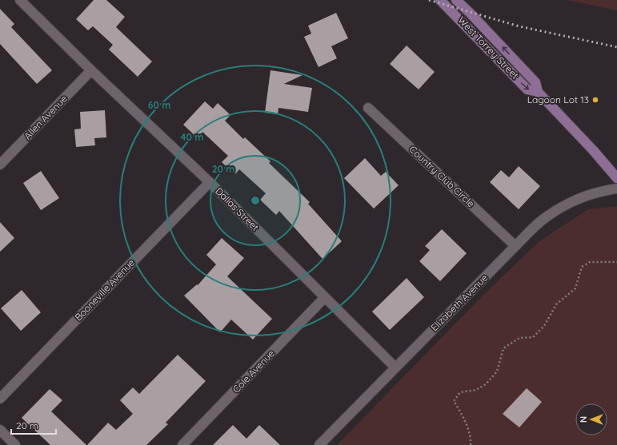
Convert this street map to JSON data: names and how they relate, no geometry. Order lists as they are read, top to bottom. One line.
{"streets":{"street":["West Torrey Street","Allen Avenue","Country Club Circle","Dallas Street","Booneville Avenue","Elizabeth Avenue","Cole Avenue"]},"crossings":[["Allen Avenue","Dallas Street"],["Country Club Circle","Elizabeth Avenue"],["Dallas Street","Booneville Avenue"],["Dallas Street","Elizabeth Avenue"],["Dallas Street","Cole Avenue"]],"places":["Lagoon Lot 13"],"scale_bar":"20 m","north":"left","rings":["60 m","40 m","20 m"]}
